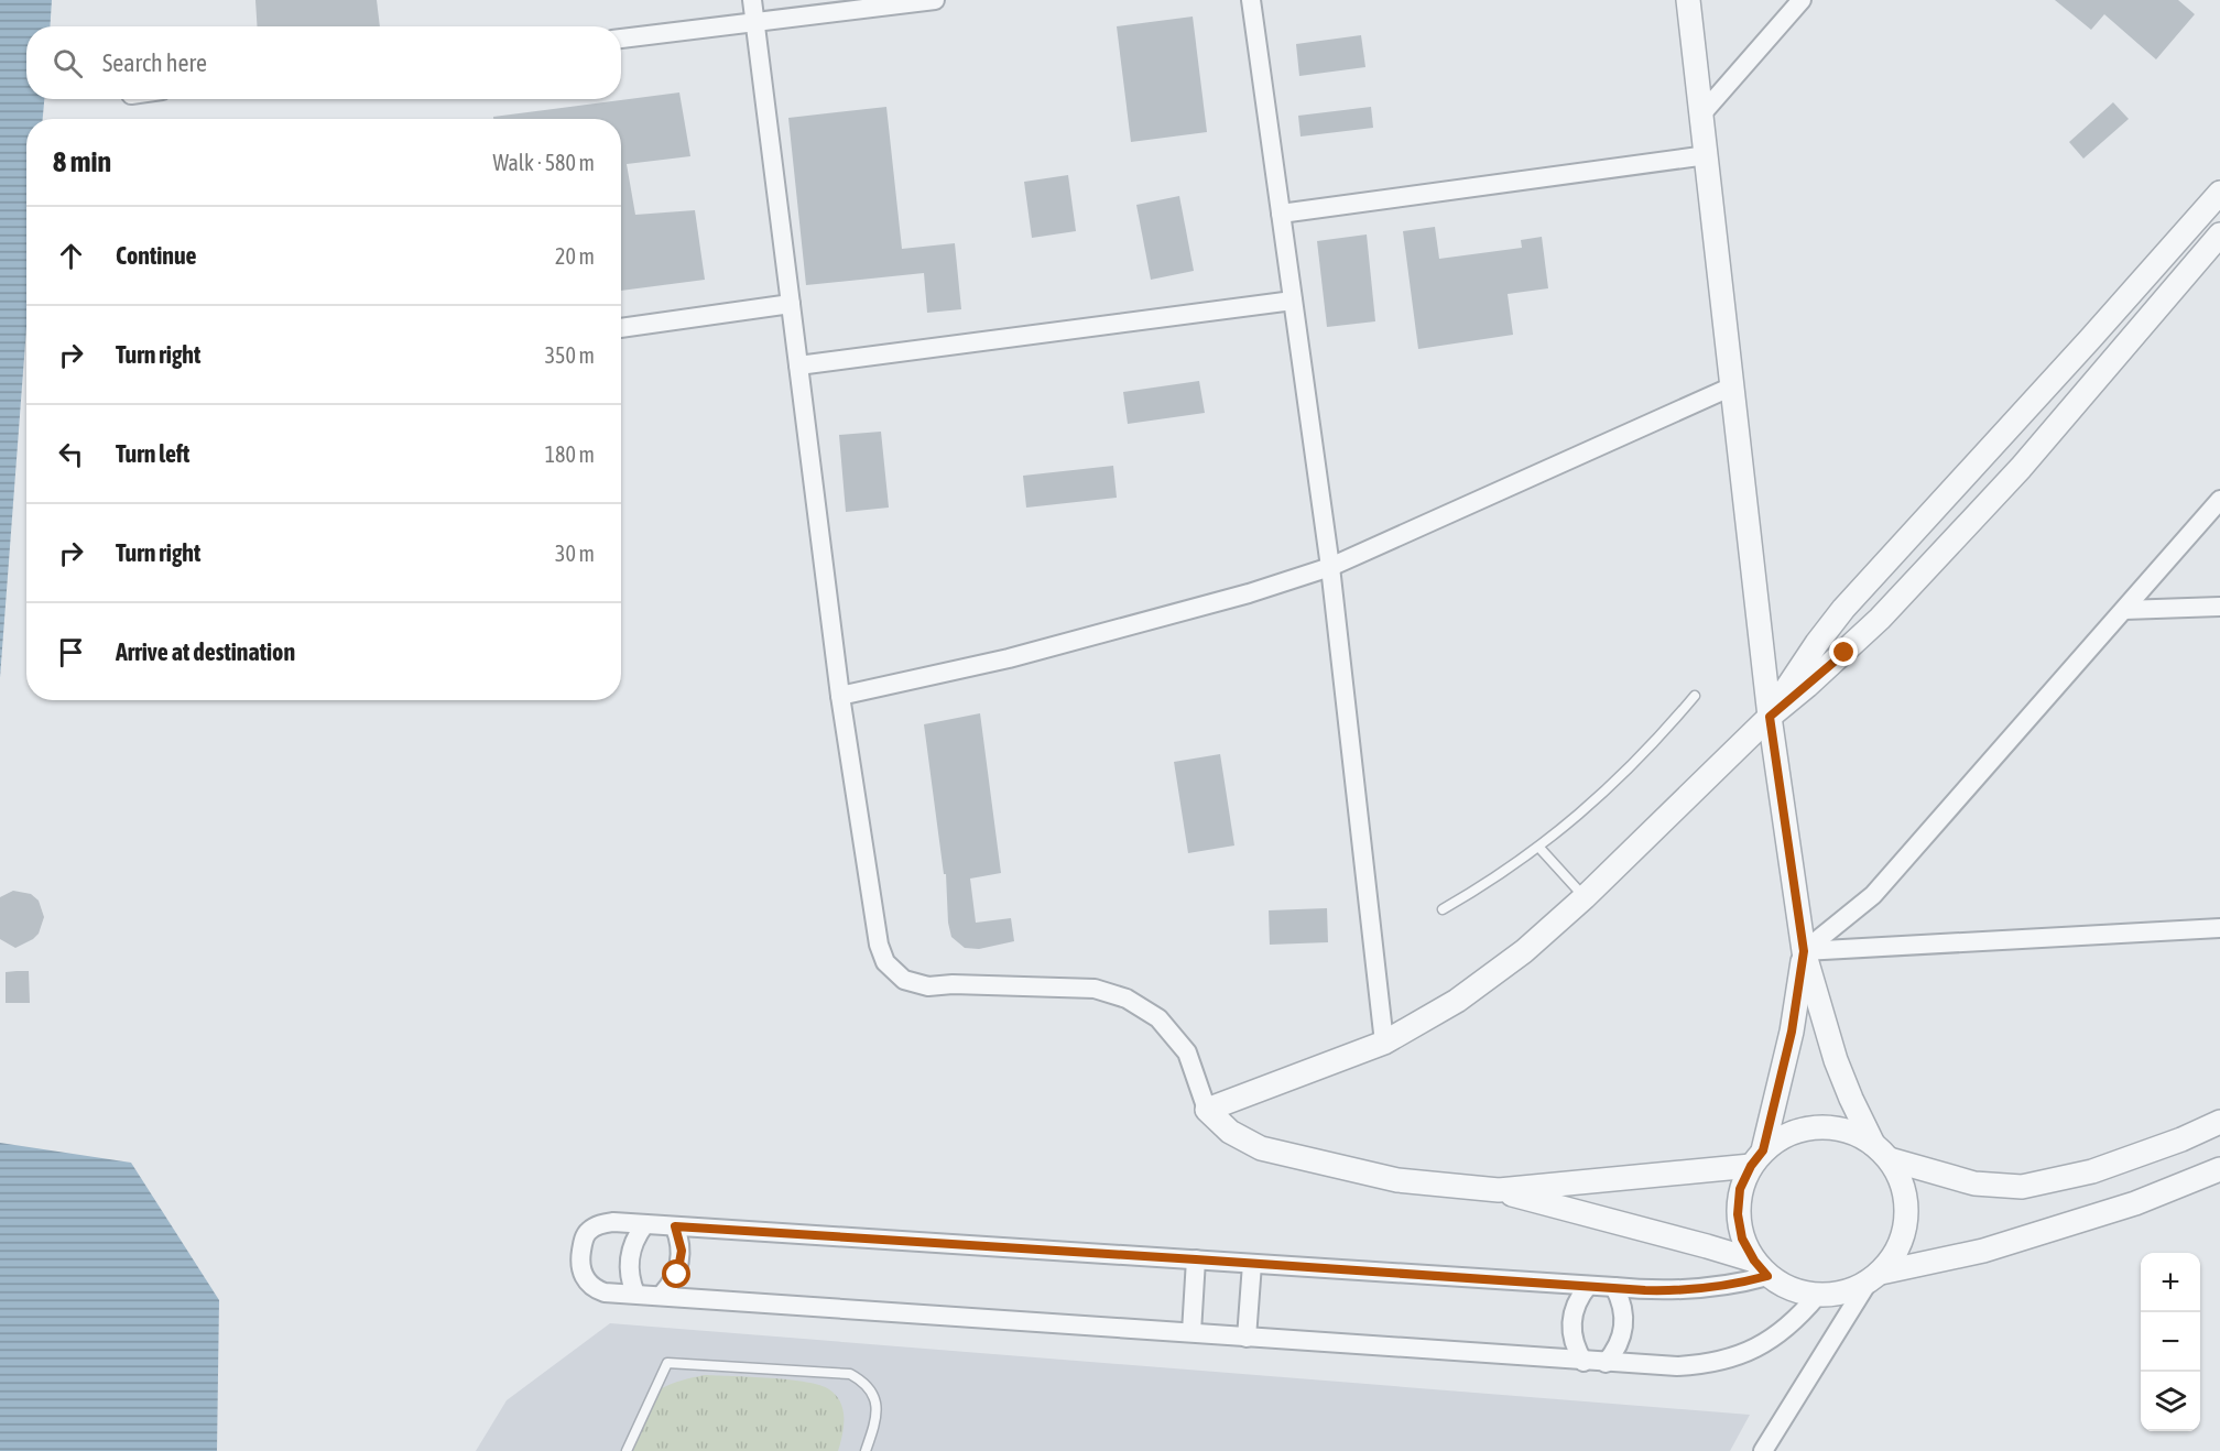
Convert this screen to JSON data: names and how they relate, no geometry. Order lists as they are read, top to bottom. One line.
{"page":{"search":"Search here","heading":["8 min","Walk · 580 m"],"list":[["Continue","20 m"],["Turn right","350 m"],["Turn left","180 m"],["Turn right","30 m"],"Arrive at destination"],"map_buttons":["+","−"]}}
